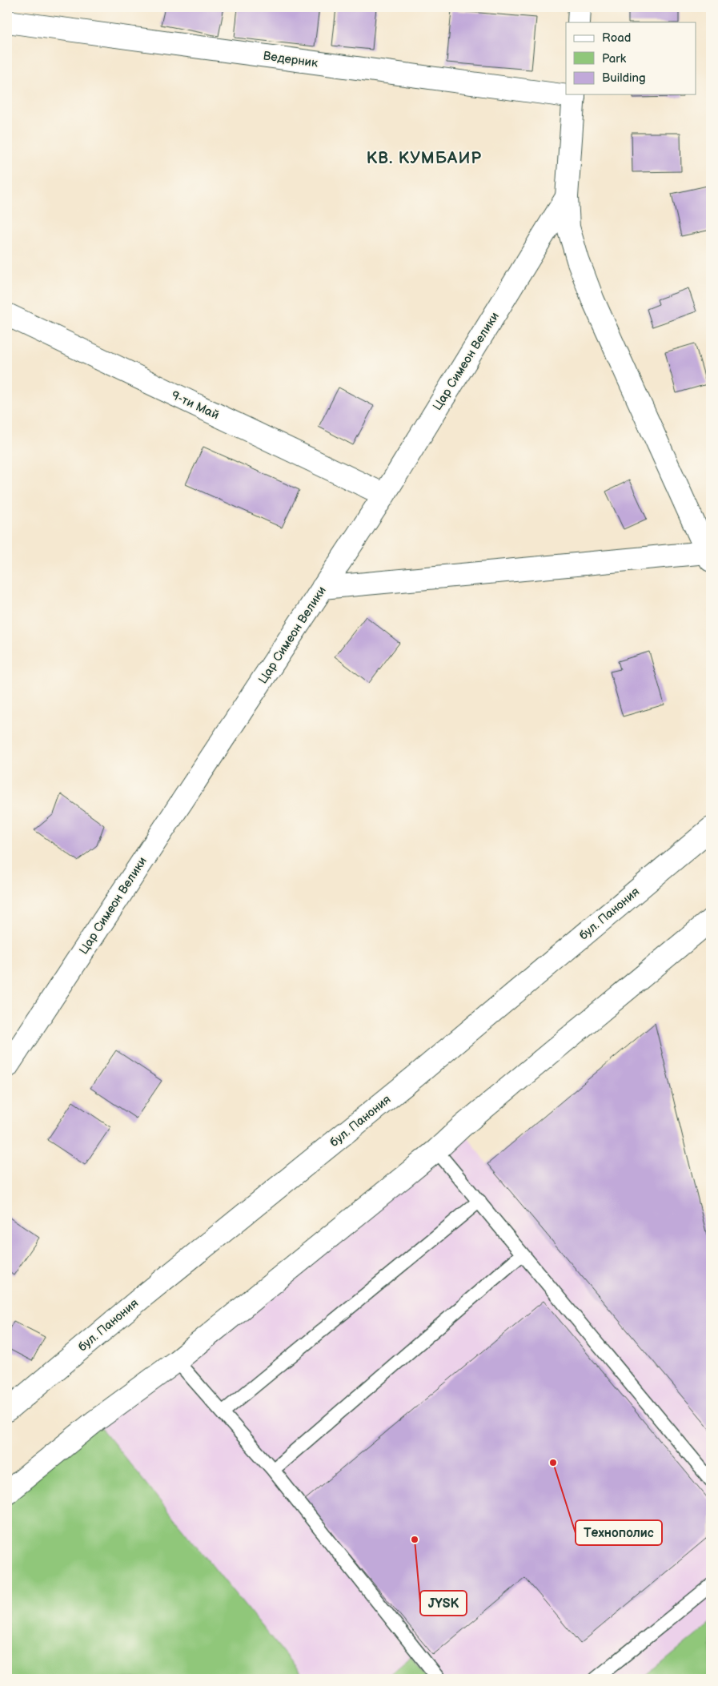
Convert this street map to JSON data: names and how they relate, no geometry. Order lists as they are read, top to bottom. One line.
{"streets":{"street":["Ведерник","Цар Симеон Велики","9-ти Май","бул. Панония"]},"crossings":[["Цар Симеон Велики","9-ти Май"]],"districts":["КВ. КУМБАИР"],"places":["Технополис","JYSK"],"legend":["Road","Park","Building"]}
